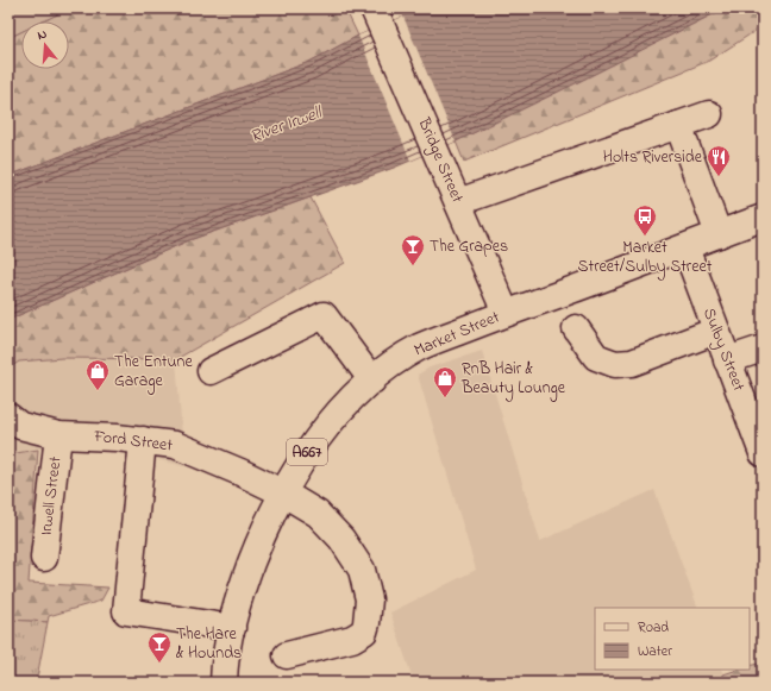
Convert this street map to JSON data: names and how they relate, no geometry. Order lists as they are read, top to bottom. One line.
{"streets":{"street":["Bridge Street","Market Street","Sulby Street","Ford Street","A667","Irwell Street"]},"crossings":[["Bridge Street","Market Street"],["Market Street","Sulby Street"],["Market Street","Ford Street"],["Ford Street","Irwell Street"]],"water":["River Irwell"],"places":{"restaurant":["Holts Riverside"],"bus stop":["Market Street/Sulby Street"],"bar":["The Grapes","The Hare & Hounds"],"shop":["The Entune Garage","RnB Hair & Beauty Lounge"]},"legend":["Road","Water"],"north":"top"}
